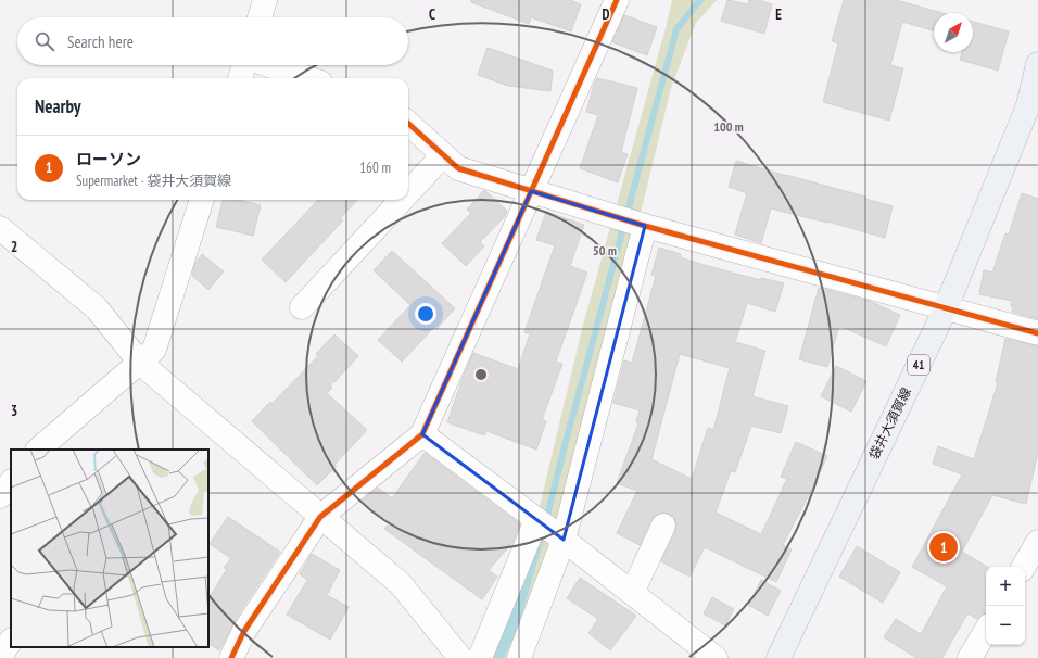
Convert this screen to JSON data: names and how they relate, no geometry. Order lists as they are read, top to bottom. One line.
{"streets":{"main road":["41","袋井大須賀線"]},"north":"top right","page":{"search":"Search here","heading":"Nearby","list":[{"mark":"1","name":"ローソン","note":"Supermarket · 袋井大須賀線","value":"160 m"}],"pins":"1","map_buttons":["+","−"]},"grid":{"columns":["C","D","E"],"rows":["2","3"]},"rings":["100 m","50 m"]}
